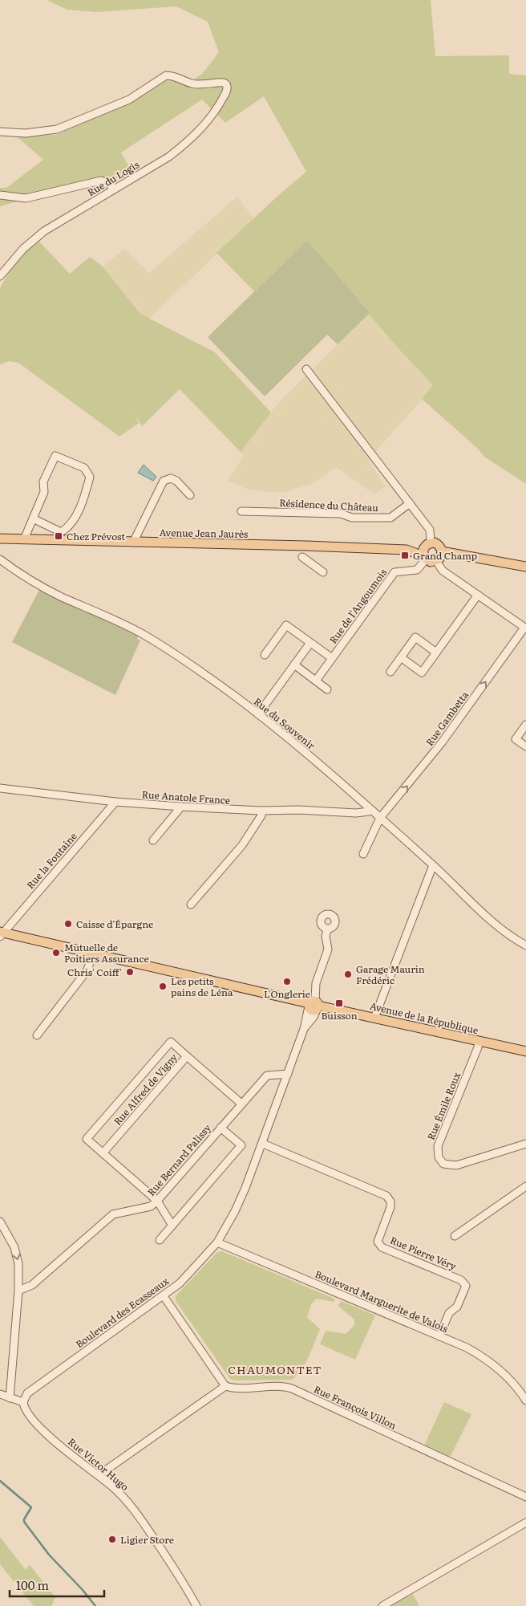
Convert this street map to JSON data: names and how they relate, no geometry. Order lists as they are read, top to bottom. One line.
{"streets":{"main road":["Avenue Jean Jaurès","Avenue de la République"],"street":["Rue du Logis","Résidence du Château","Rue de l'Angoumois","Rue Gambetta","Rue du Souvenir","Rue Anatole France","Rue la Fontaine","Rue Alfred de Vigny","Rue Émile Roux","Rue Bernard Palissy","Rue Pierre Véry","Boulevard Marguerite de Valois","Boulevard des Ecasseaux","Rue François Villon","Rue Victor Hugo"]},"crossings":[["Avenue Jean Jaurès","Rue de l'Angoumois"],["Rue Gambetta","Rue du Souvenir"],["Rue du Souvenir","Rue Anatole France"],["Rue Anatole France","Rue la Fontaine"],["Rue la Fontaine","Avenue de la République"],["Avenue de la République","Rue Émile Roux"],["Avenue de la République","Boulevard des Ecasseaux"],["Rue Alfred de Vigny","Rue Bernard Palissy"],["Rue Bernard Palissy","Boulevard des Ecasseaux"],["Rue Pierre Véry","Boulevard Marguerite de Valois"],["Rue Pierre Véry","Boulevard des Ecasseaux"],["Boulevard Marguerite de Valois","Boulevard des Ecasseaux"],["Boulevard des Ecasseaux","Rue Victor Hugo"]],"one_way":["Rue Gambetta"],"districts":["CHAUMONTET"],"places":{"transit":["Chez Prévost","Grand Champ","Buisson"],"other":["Caisse d'Épargne","Mutuelle de Poitiers Assurance","Chris' Coiff'","Garage Maurin Frédéric","L'Onglerie","Les petits pains de Léna","Ligier Store"]},"scale_bar":"100 m"}
